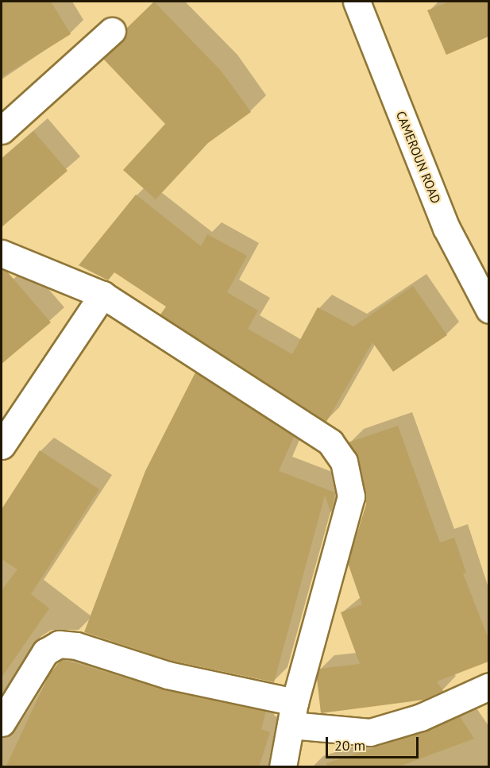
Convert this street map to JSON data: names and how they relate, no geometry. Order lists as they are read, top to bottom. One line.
{"streets":{"street":["CAMEROUN ROAD"]},"scale_bar":"20 m"}
